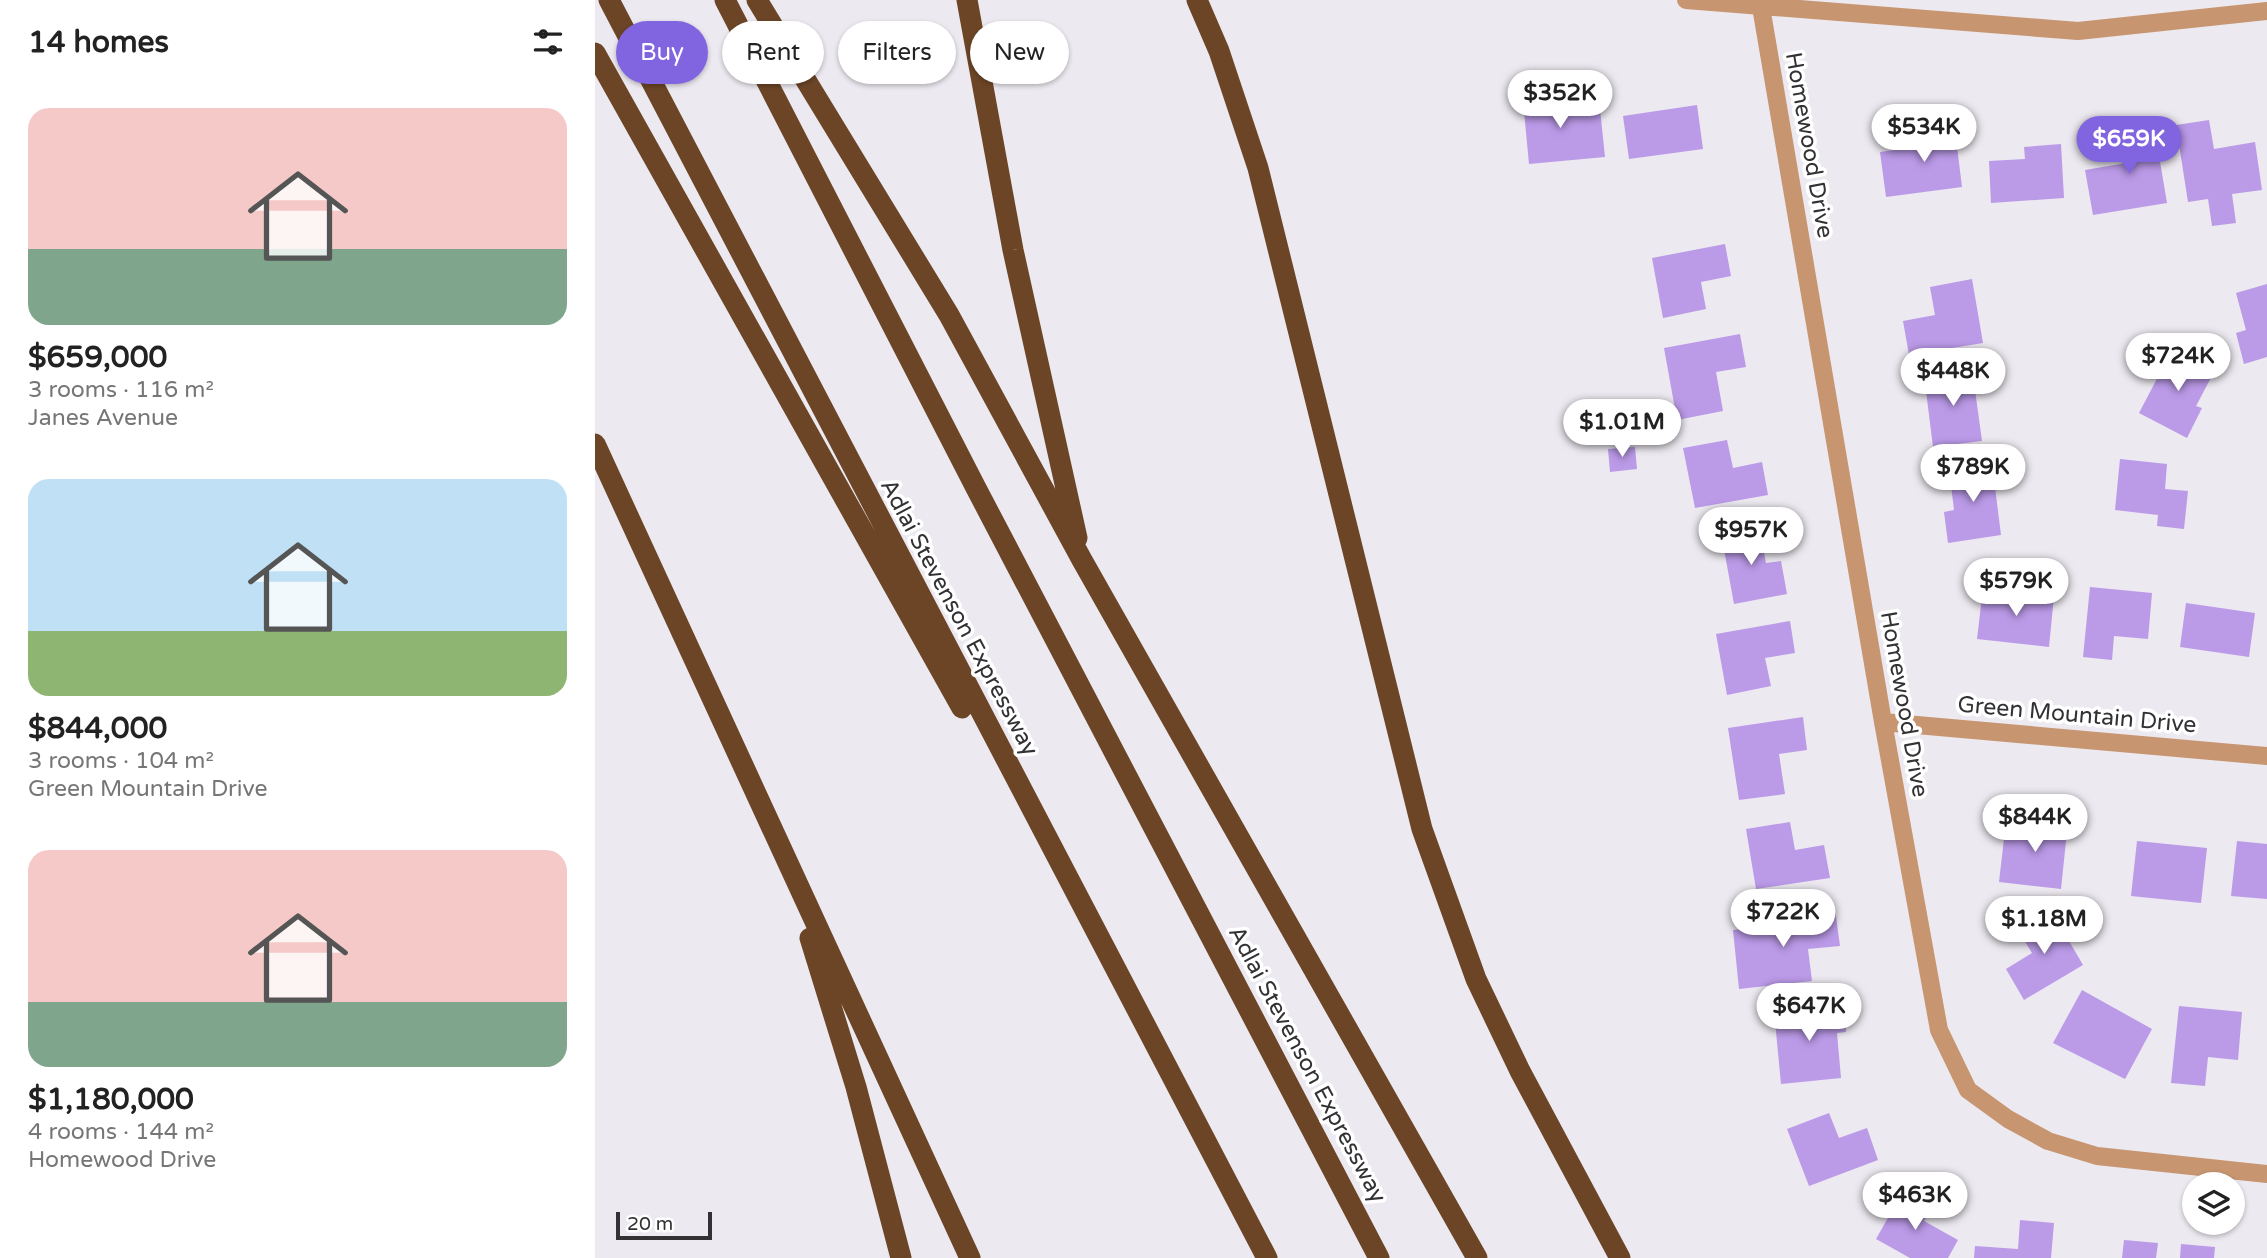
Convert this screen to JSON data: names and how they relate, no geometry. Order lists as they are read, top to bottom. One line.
{"streets":{"highway":["Adlai Stevenson Expressway"],"street":["Homewood Drive","Green Mountain Drive"]},"crossings":[["Homewood Drive","Green Mountain Drive"]],"scale_bar":"20 m","page":{"heading":"14 homes","chip":["Buy","Rent","Filters","New"],"price":["$352K","$534K","$659K","$724K","$448K","$1.01M","$789K","$957K","$579K","$844K","$722K","$1.18M","$647K","$463K"],"list":[{"name":"$659,000","note":"3 rooms · 116 m² · Janes Avenue"},{"name":"$844,000","note":"3 rooms · 104 m² · Green Mountain Drive"},{"name":"$1,180,000","note":"4 rooms · 144 m² · Homewood Drive"}],"scale":"20 m"}}
